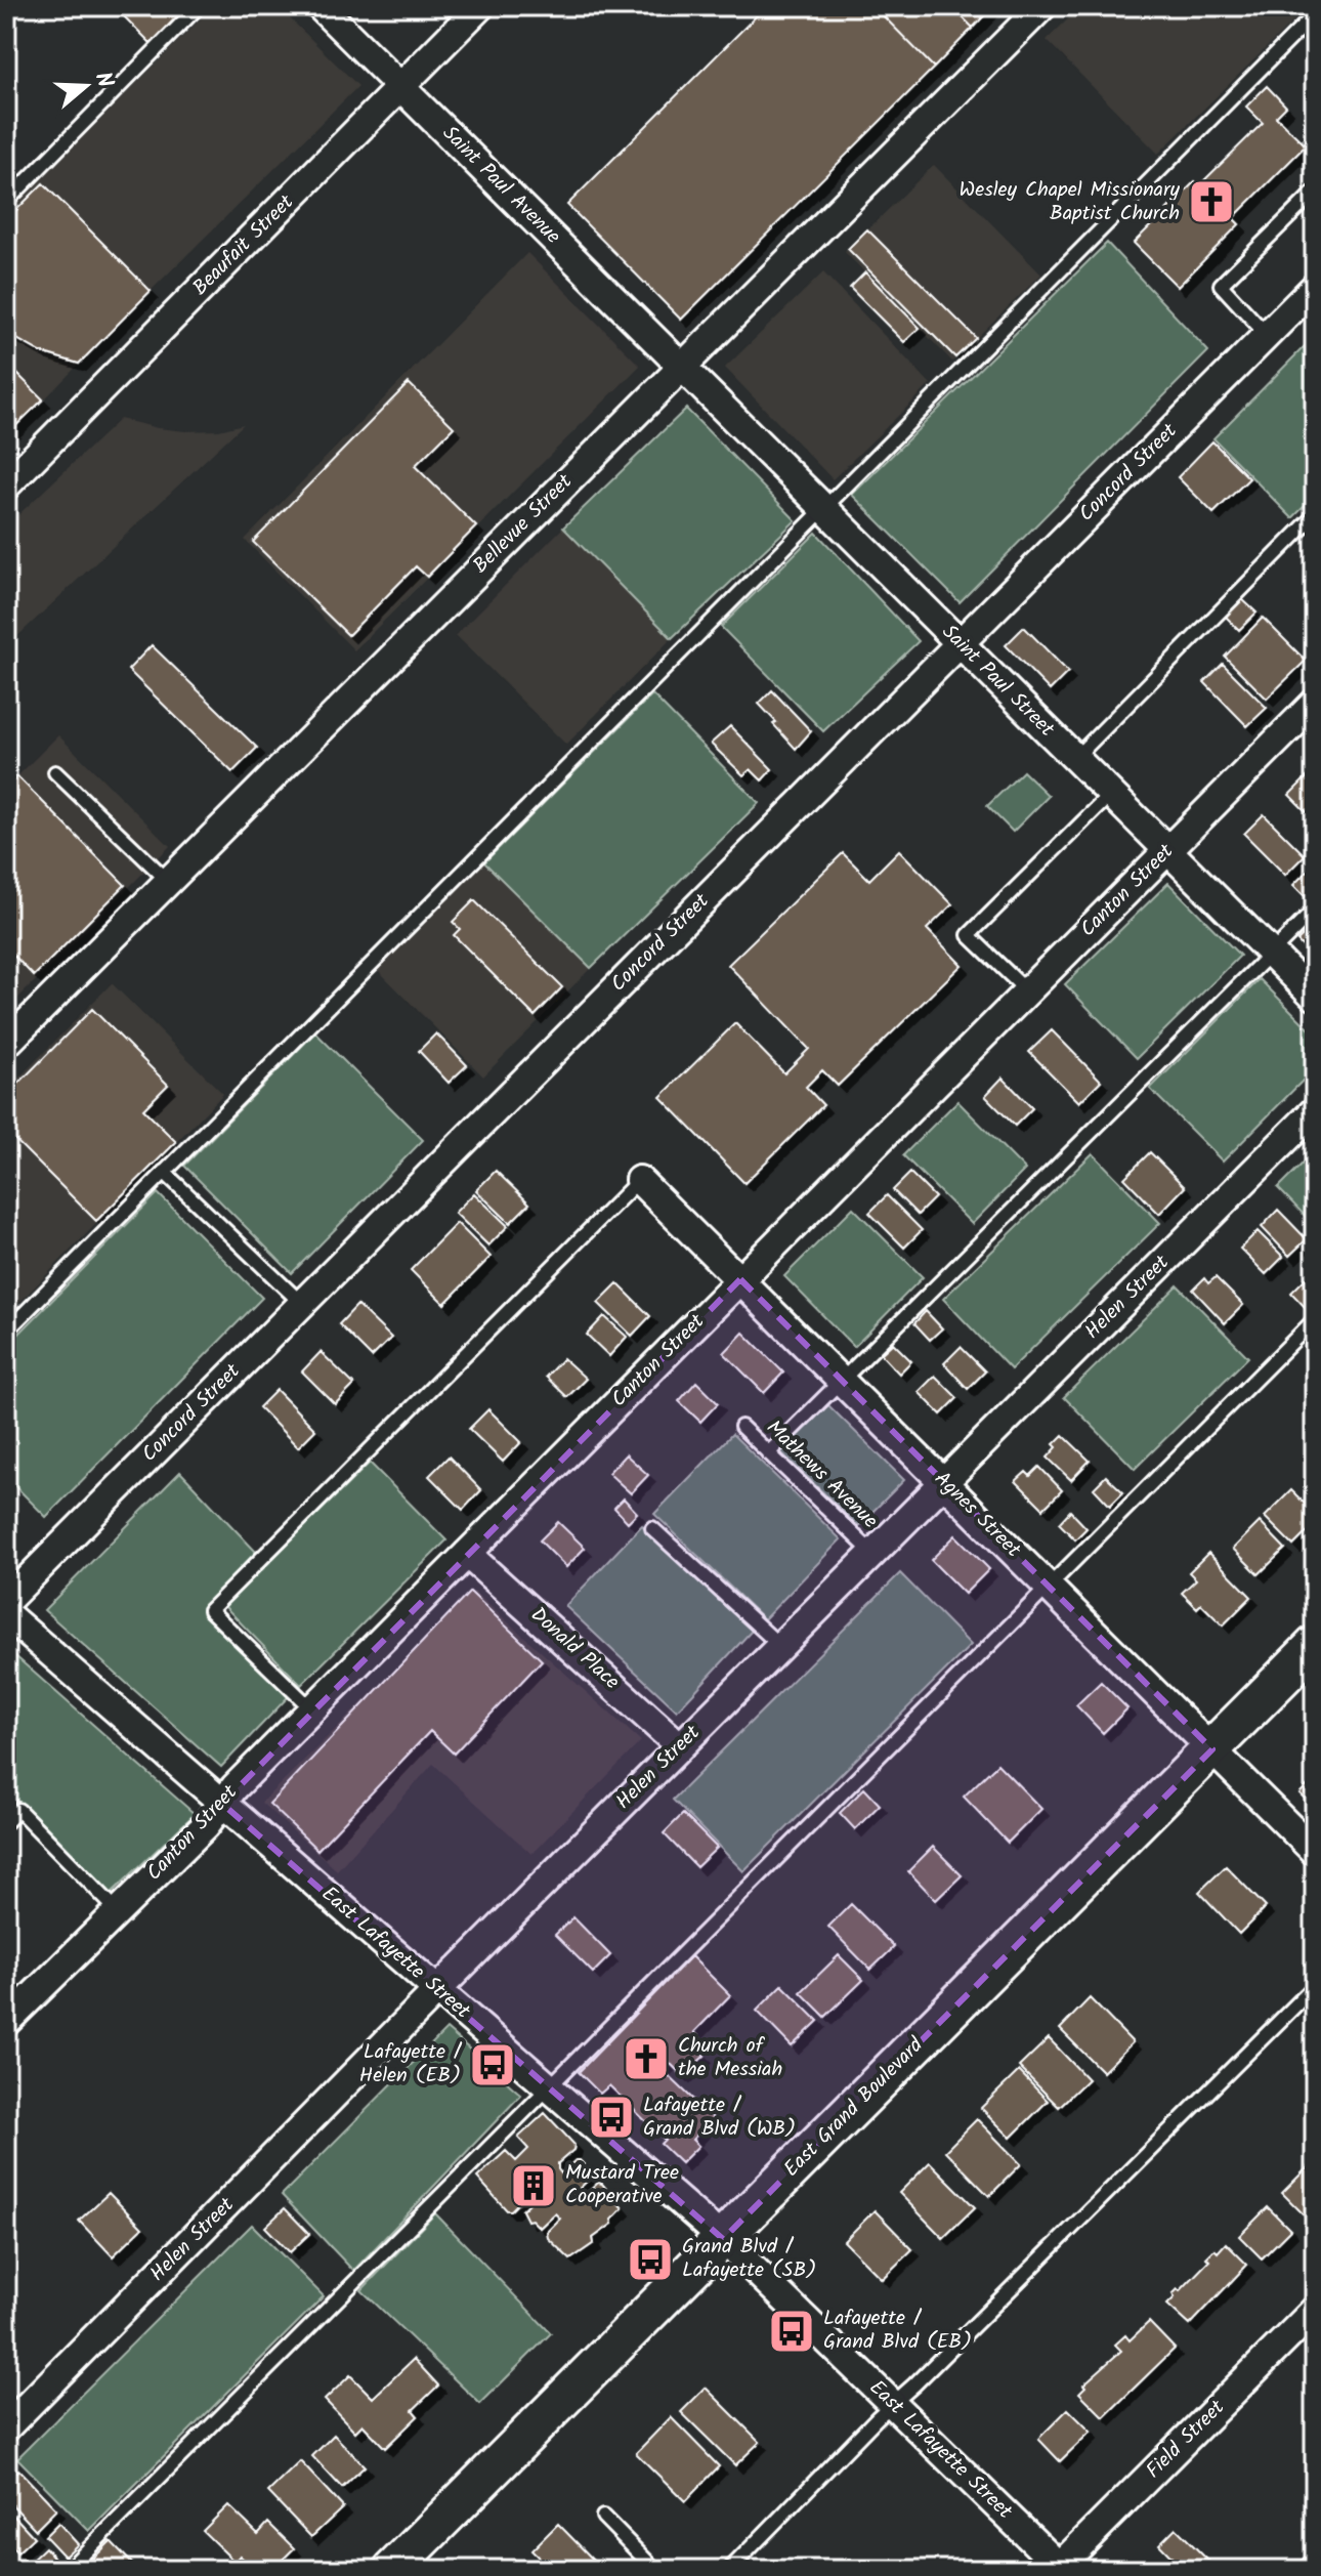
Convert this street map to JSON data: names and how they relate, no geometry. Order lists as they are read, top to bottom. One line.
{"streets":{"main road":["East Grand Boulevard"],"street":["Saint Paul Avenue","Beaufait Street","Concord Street","Bellevue Street","Saint Paul Street","Canton Street","Helen Street","Agnes Street","Donald Place","East Lafayette Street","Field Street"],"lane":["Mathews Avenue"]},"crossings":[["Saint Paul Avenue","Beaufait Street"],["Saint Paul Avenue","Bellevue Street"],["Saint Paul Avenue","Saint Paul Street"],["Concord Street","Saint Paul Street"],["Bellevue Street","Saint Paul Street"],["Saint Paul Street","Canton Street"],["Canton Street","Agnes Street"],["Canton Street","Donald Place"],["Canton Street","East Lafayette Street"],["Helen Street","Mathews Avenue"],["Helen Street","Agnes Street"],["Helen Street","Donald Place"],["Helen Street","East Lafayette Street"],["Agnes Street","East Grand Boulevard"],["East Lafayette Street","East Grand Boulevard"],["East Lafayette Street","Field Street"]],"places":{"church":["Wesley Chapel Missionary Baptist Church","Church of the Messiah"],"bus stop":["Lafayette / Helen (EB)","Lafayette / Grand Blvd (WB)","Grand Blvd / Lafayette (SB)","Lafayette / Grand Blvd (EB)"],"building":["Mustard Tree Cooperative"]},"north":"right"}
